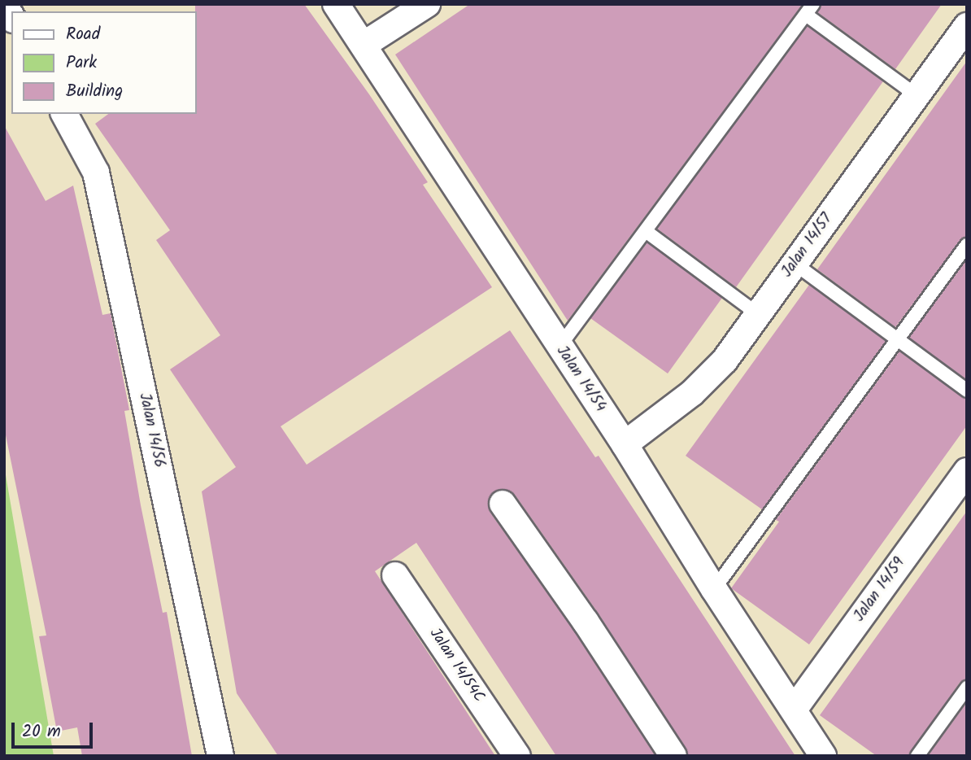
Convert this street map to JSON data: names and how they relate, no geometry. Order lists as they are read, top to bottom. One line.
{"streets":{"street":["Jalan 14/57","Jalan 14/54","Jalan 14/56","Jalan 14/59","Jalan 14/54C"]},"crossings":[["Jalan 14/57","Jalan 14/54"],["Jalan 14/54","Jalan 14/59"]],"legend":["Road","Park","Building"],"scale_bar":"20 m"}
